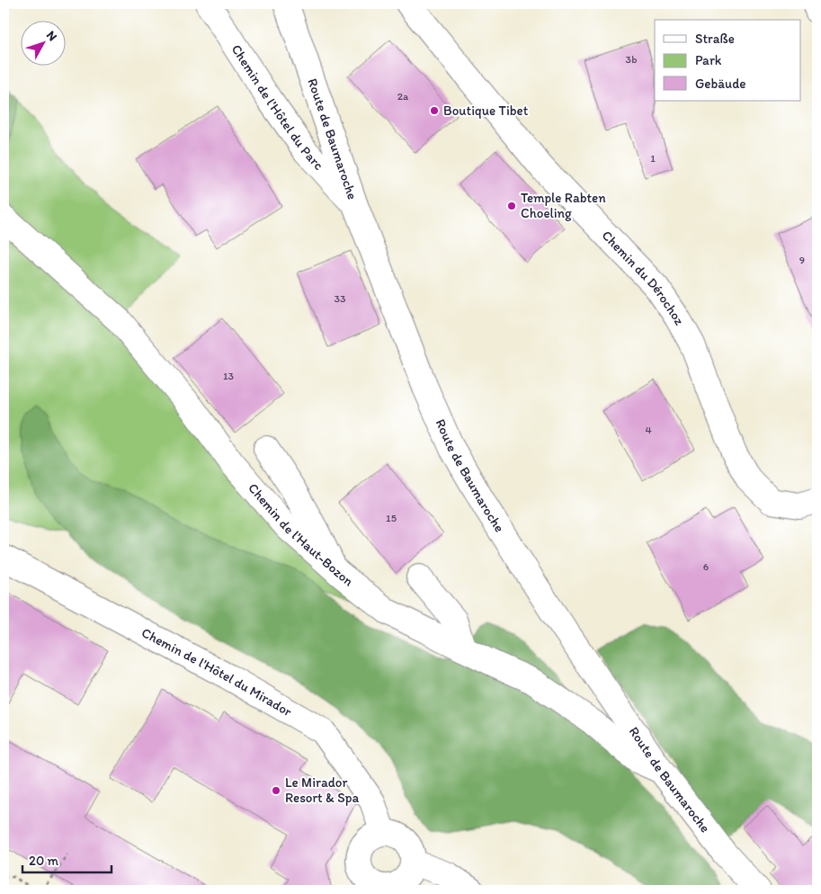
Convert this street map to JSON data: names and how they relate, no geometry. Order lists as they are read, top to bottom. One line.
{"streets":{"street":["Chemin de l'Hôtel du Parc","Route de Baumaroche","Chemin du Dérochoz","Chemin de l'Haut-Bozon","Chemin de l'Hôtel du Mirador"]},"crossings":[["Chemin de l'Hôtel du Parc","Route de Baumaroche"],["Route de Baumaroche","Chemin de l'Haut-Bozon"]],"places":["Boutique Tibet","Temple Rabten Choeling","Le Mirador Resort & Spa"],"house_numbers":["3b","2a","1","9","33","13","4","15","6"],"legend":["Straße","Park","Gebäude"],"scale_bar":"20 m","north":"top right"}
